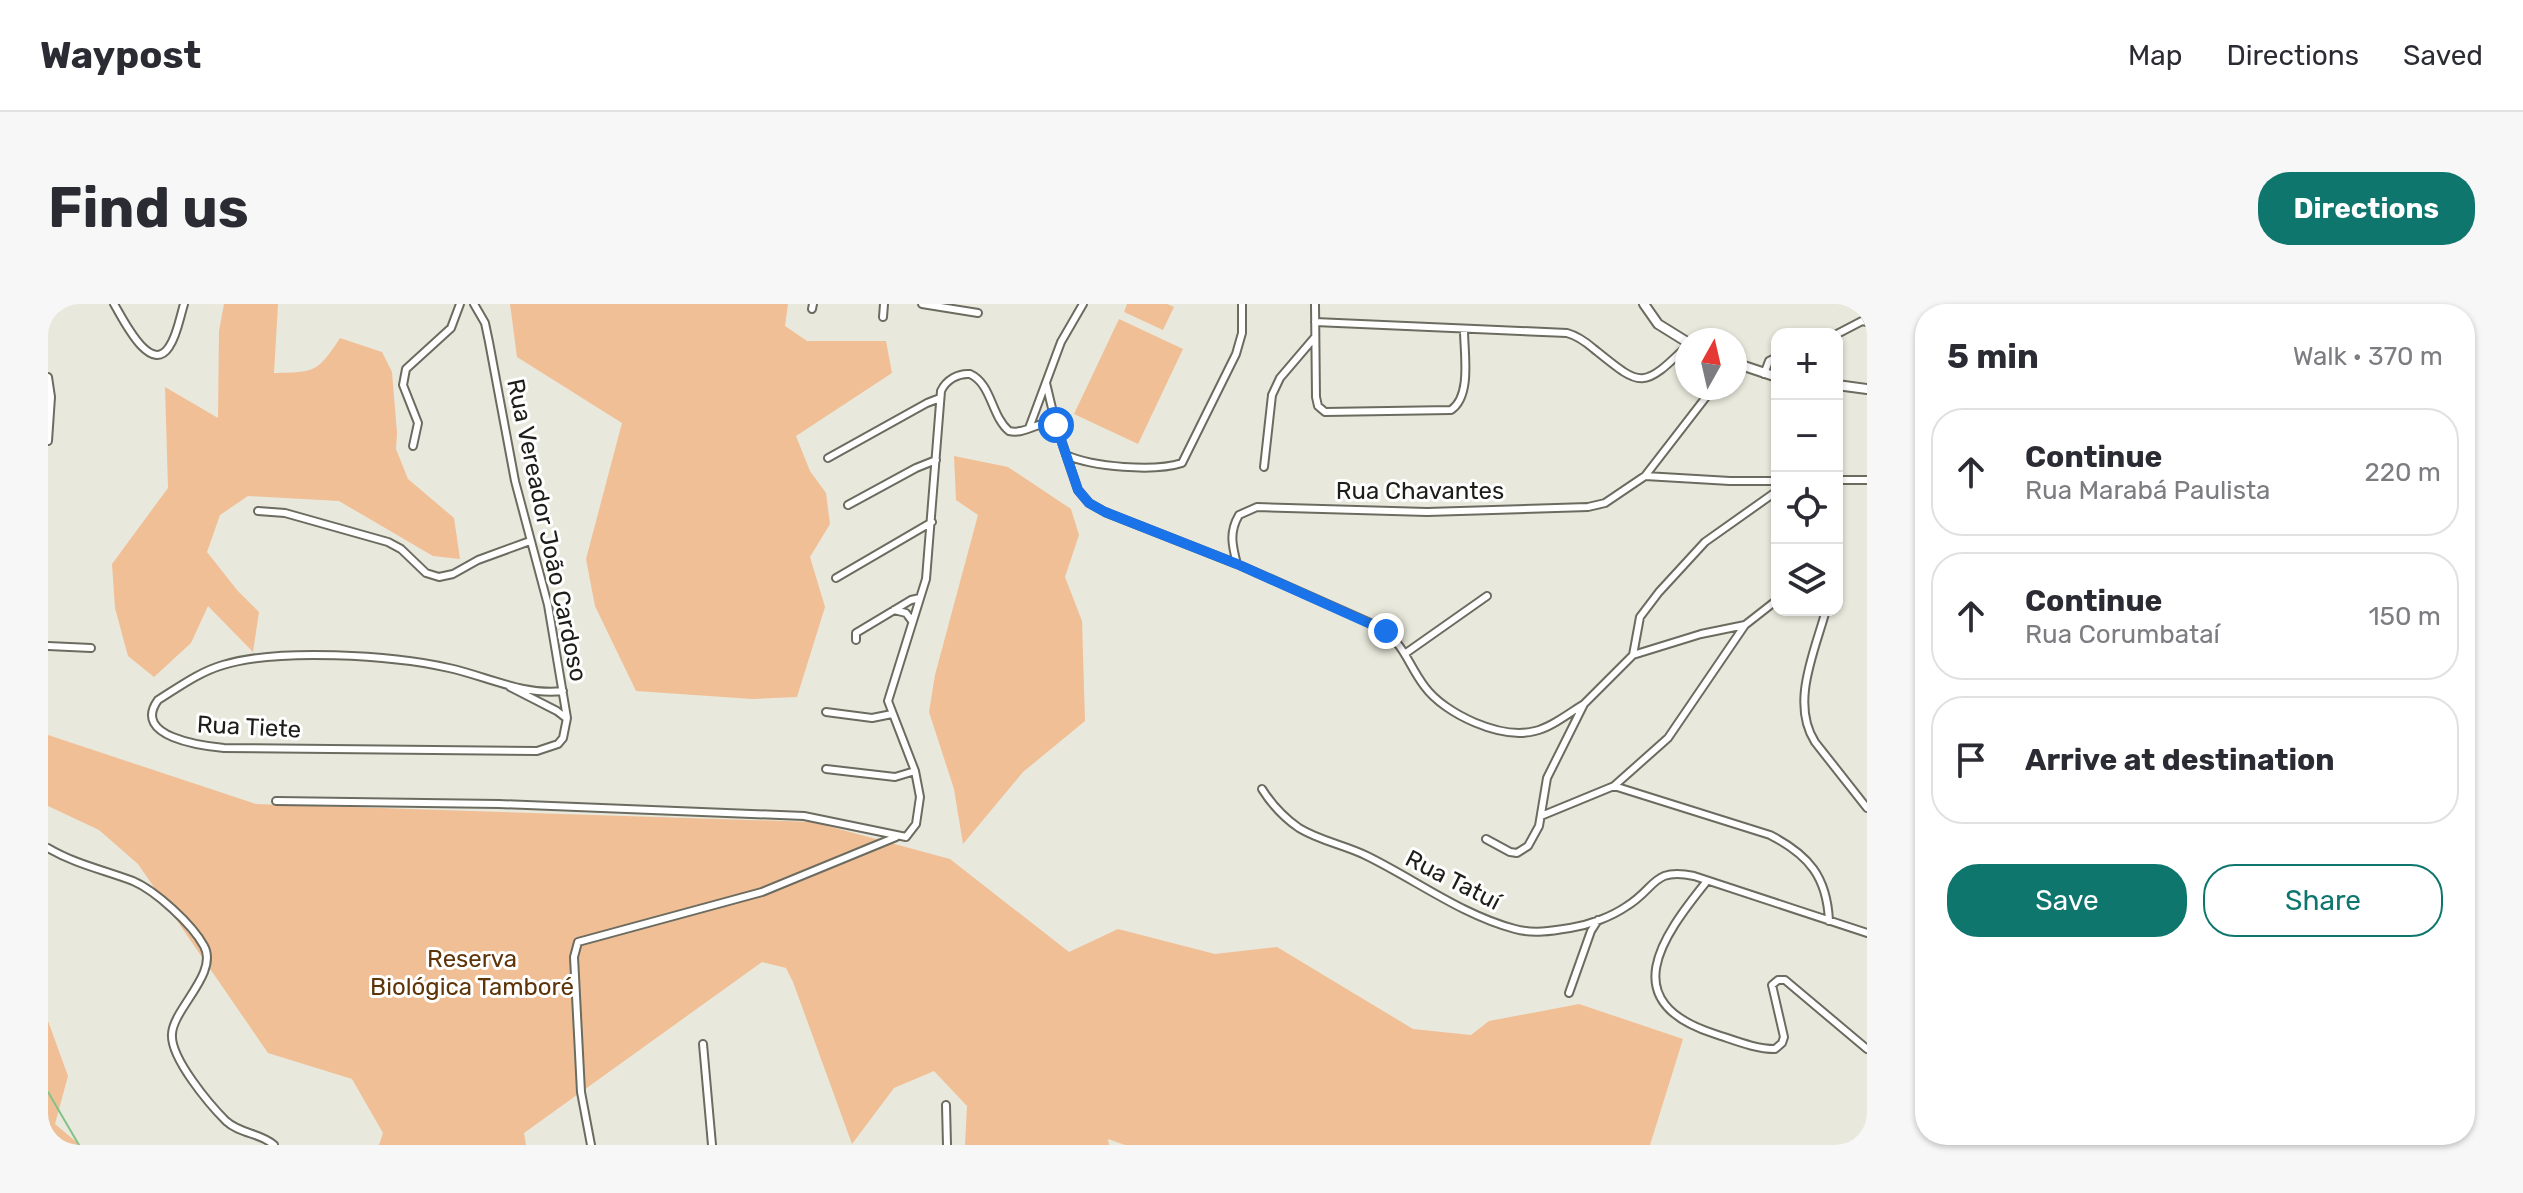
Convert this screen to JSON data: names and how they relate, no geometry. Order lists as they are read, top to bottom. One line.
{"streets":{"street":["Rua Chavantes","Rua Vereador João Cardoso","Rua Tiete","Rua Tatuí"]},"crossings":[["Rua Vereador João Cardoso","Rua Tiete"]],"parks":["Reserva Biológica Tamboré"],"north":"top","page":{"header":"Waypost","nav":["Map","Directions","Saved"],"buttons":["Directions",["Save","Share"]],"title":"Find us","heading":["5 min","Walk · 370 m"],"map_buttons":["+","−"],"list":[["Continue","Rua Marabá Paulista","220 m"],["Continue","Rua Corumbataí","150 m"],"Arrive at destination"]}}
